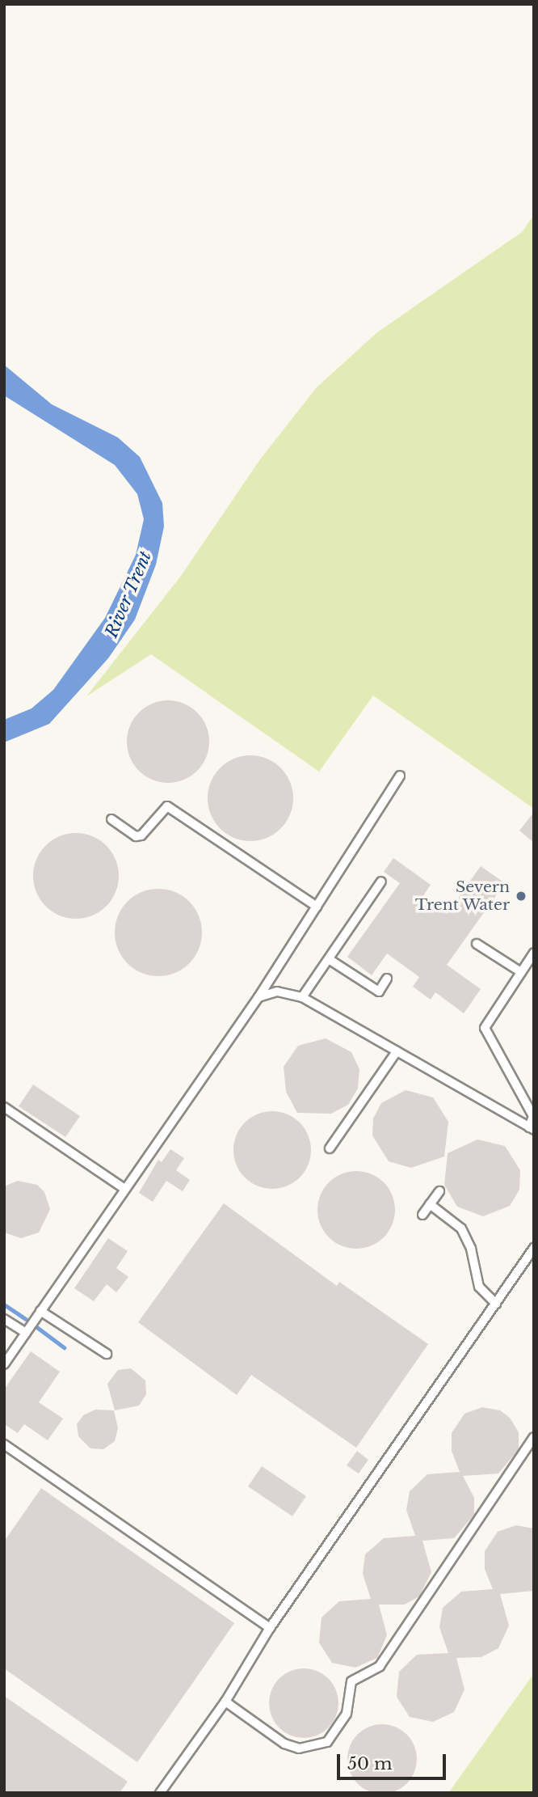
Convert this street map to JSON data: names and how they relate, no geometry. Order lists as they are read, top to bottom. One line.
{"water":["River Trent"],"places":["Severn Trent Water"],"scale_bar":"50 m"}
